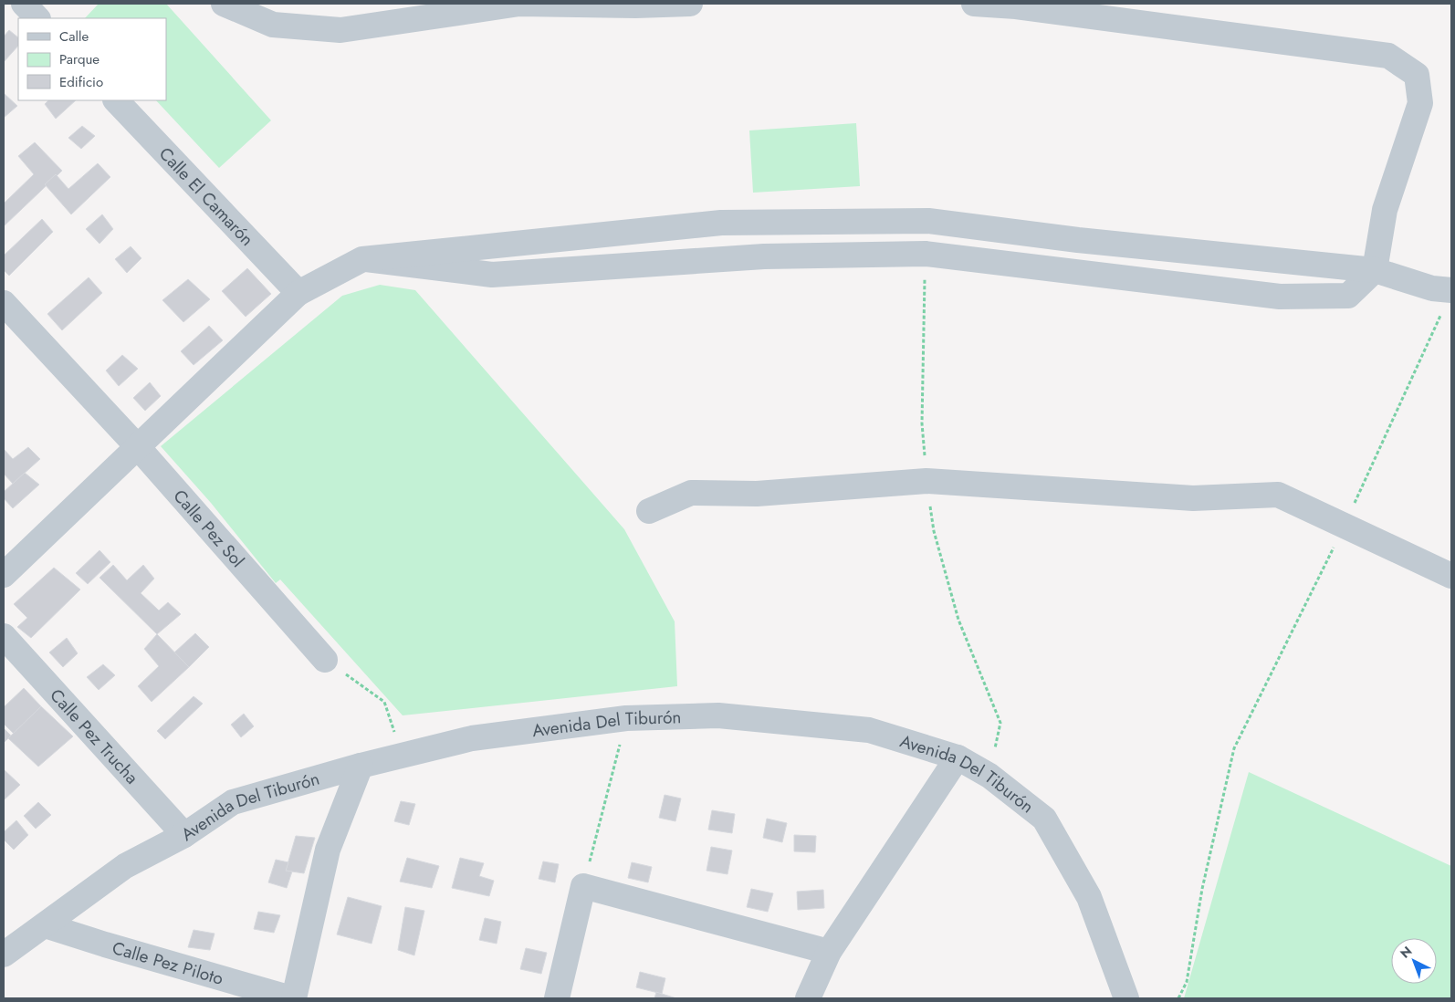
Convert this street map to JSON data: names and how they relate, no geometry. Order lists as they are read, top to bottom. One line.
{"streets":{"street":["Calle El Camarón","Calle Pez Sol","Avenida Del Tiburón","Calle Pez Trucha","Calle Pez Piloto"]},"crossings":[["Avenida Del Tiburón","Calle Pez Trucha"],["Avenida Del Tiburón","Calle Pez Piloto"]],"legend":["Calle","Parque","Edificio"],"north":"top left"}
